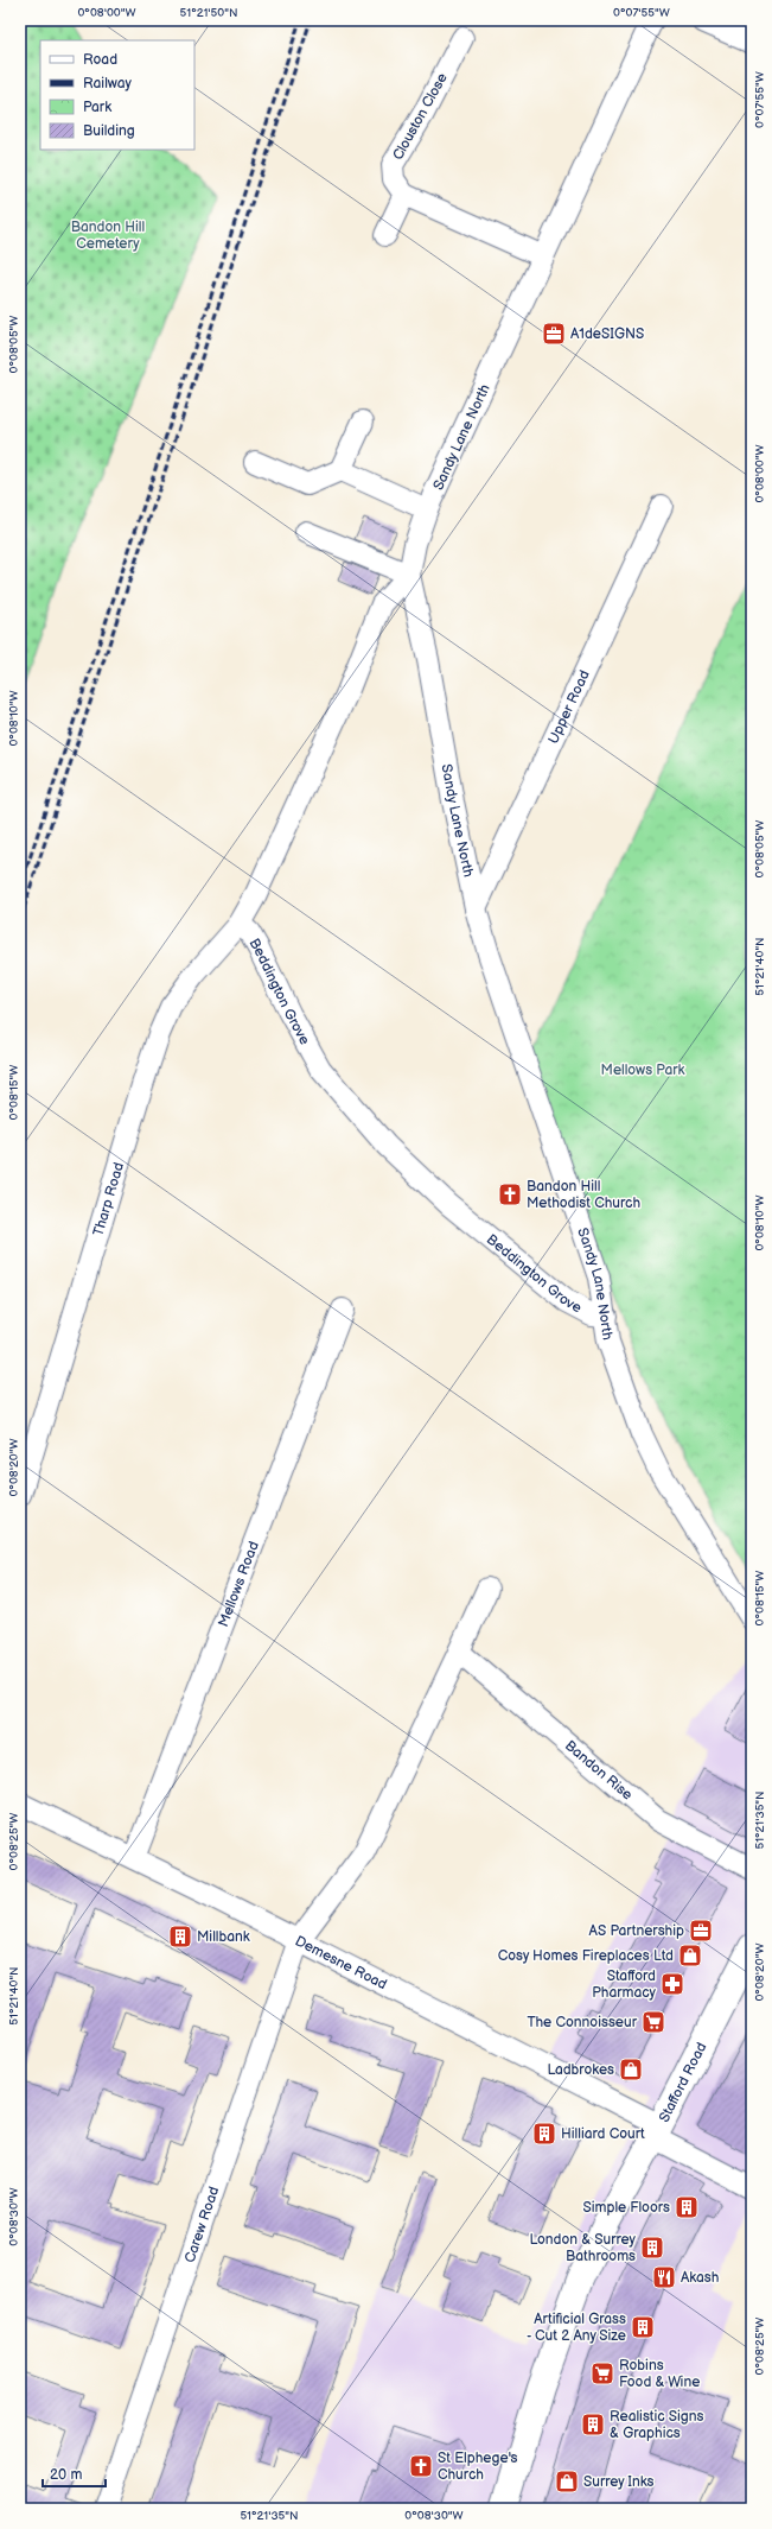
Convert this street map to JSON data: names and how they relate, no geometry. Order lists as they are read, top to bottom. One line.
{"streets":{"main road":["Stafford Road"],"street":["Clouston Close","Sandy Lane North","Upper Road","Beddington Grove","Tharp Road","Mellows Road","Bandon Rise","Demesne Road","Carew Road"]},"crossings":[["Sandy Lane North","Upper Road"],["Sandy Lane North","Beddington Grove"],["Beddington Grove","Tharp Road"],["Mellows Road","Demesne Road"],["Demesne Road","Stafford Road"],["Demesne Road","Carew Road"]],"parks":["Bandon Hill Cemetery","Mellows Park"],"places":{"office":["A1deSIGNS","AS Partnership"],"church":["Bandon Hill Methodist Church","St Elphege's Church"],"building":["Millbank","Hilliard Court","Simple Floors","London & Surrey Bathrooms","Artificial Grass - Cut 2 Any Size","Realistic Signs & Graphics"],"shop":["Cosy Homes Fireplaces Ltd","Ladbrokes","Surrey Inks"],"pharmacy":["Stafford Pharmacy"],"supermarket":["The Connoisseur","Robins Food & Wine"],"restaurant":["Akash"]},"legend":["Road","Railway","Park","Building"],"scale_bar":"20 m","coordinates":["0°08'00\"W","51°21'50\"N","0°07'55\"W","0°08'05\"W","0°08'10\"W","51°21'40\"N","0°08'15\"W","0°08'20\"W","51°21'35\"N","0°08'25\"W","0°08'30\"W"]}
